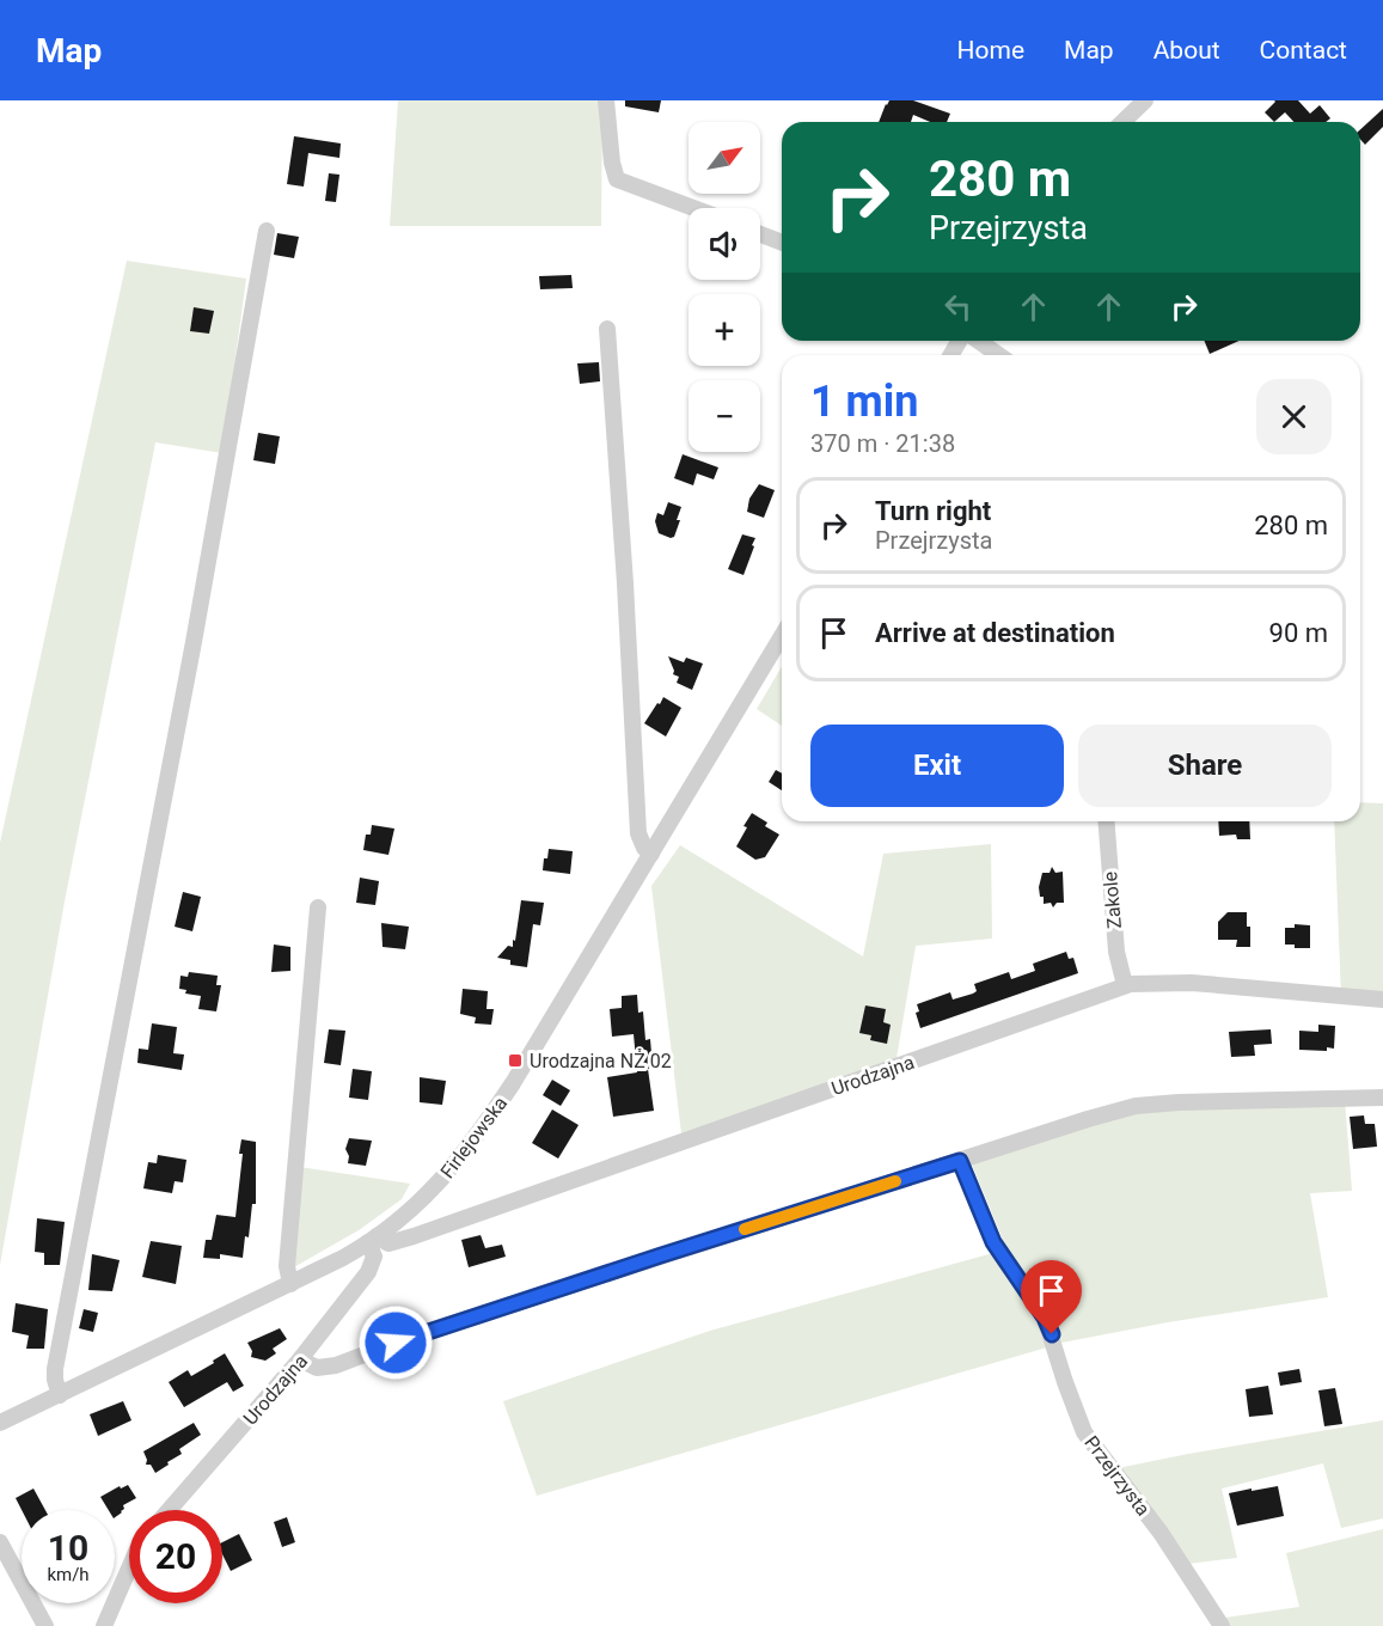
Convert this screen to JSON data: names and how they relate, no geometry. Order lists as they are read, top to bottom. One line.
{"streets":{"street":["Zakole","Urodzajna","Firlejowska","Przejrzysta"]},"crossings":[["Zakole","Urodzajna"],["Urodzajna","Firlejowska"]],"places":{"transit":["Urodzajna NŻ 02"]},"north":"top right","page":{"header":"Map","nav":["Home","Map","About","Contact"],"map_buttons":["+","−"],"turn":["280 m","Przejrzysta"],"heading":["1 min","370 m · 21:38"],"list":[{"name":"Turn right","note":"Przejrzysta","value":"280 m"},{"name":"Arrive at destination","value":"90 m"}],"buttons":["Exit","Share"],"speed":"10 km/h","limit":"20"}}
